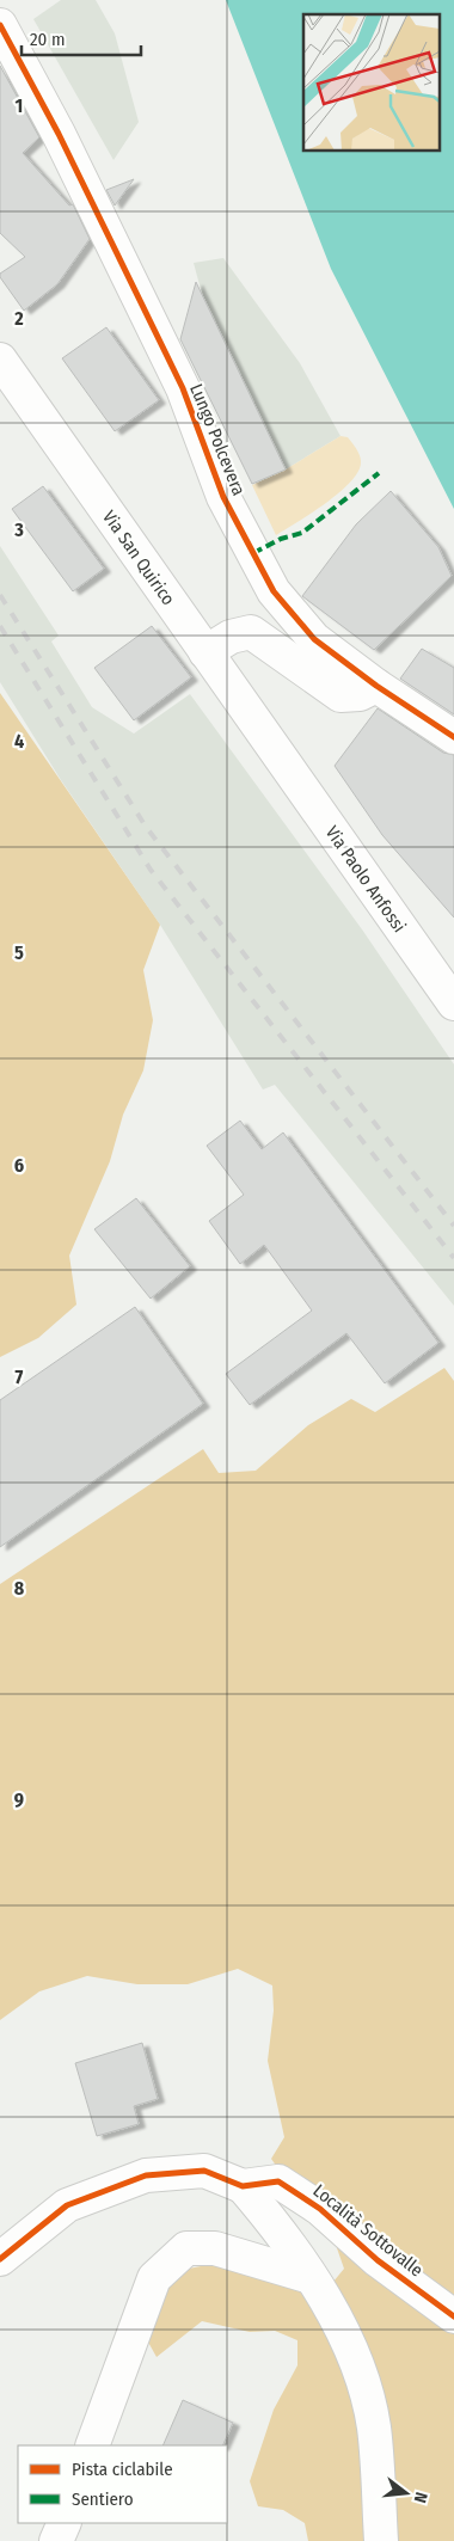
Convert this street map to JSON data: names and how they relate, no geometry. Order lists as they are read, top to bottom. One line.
{"streets":{"street":["Lungo Polcevera","Via San Quirico","Via Paolo Anfossi","Località Sottovalle"]},"crossings":[["Via San Quirico","Via Paolo Anfossi"]],"legend":["Pista ciclabile","Sentiero"],"scale_bar":"20 m","north":"right","grid":{"rows":["1","2","3","4","5","6","7","8","9"]}}
